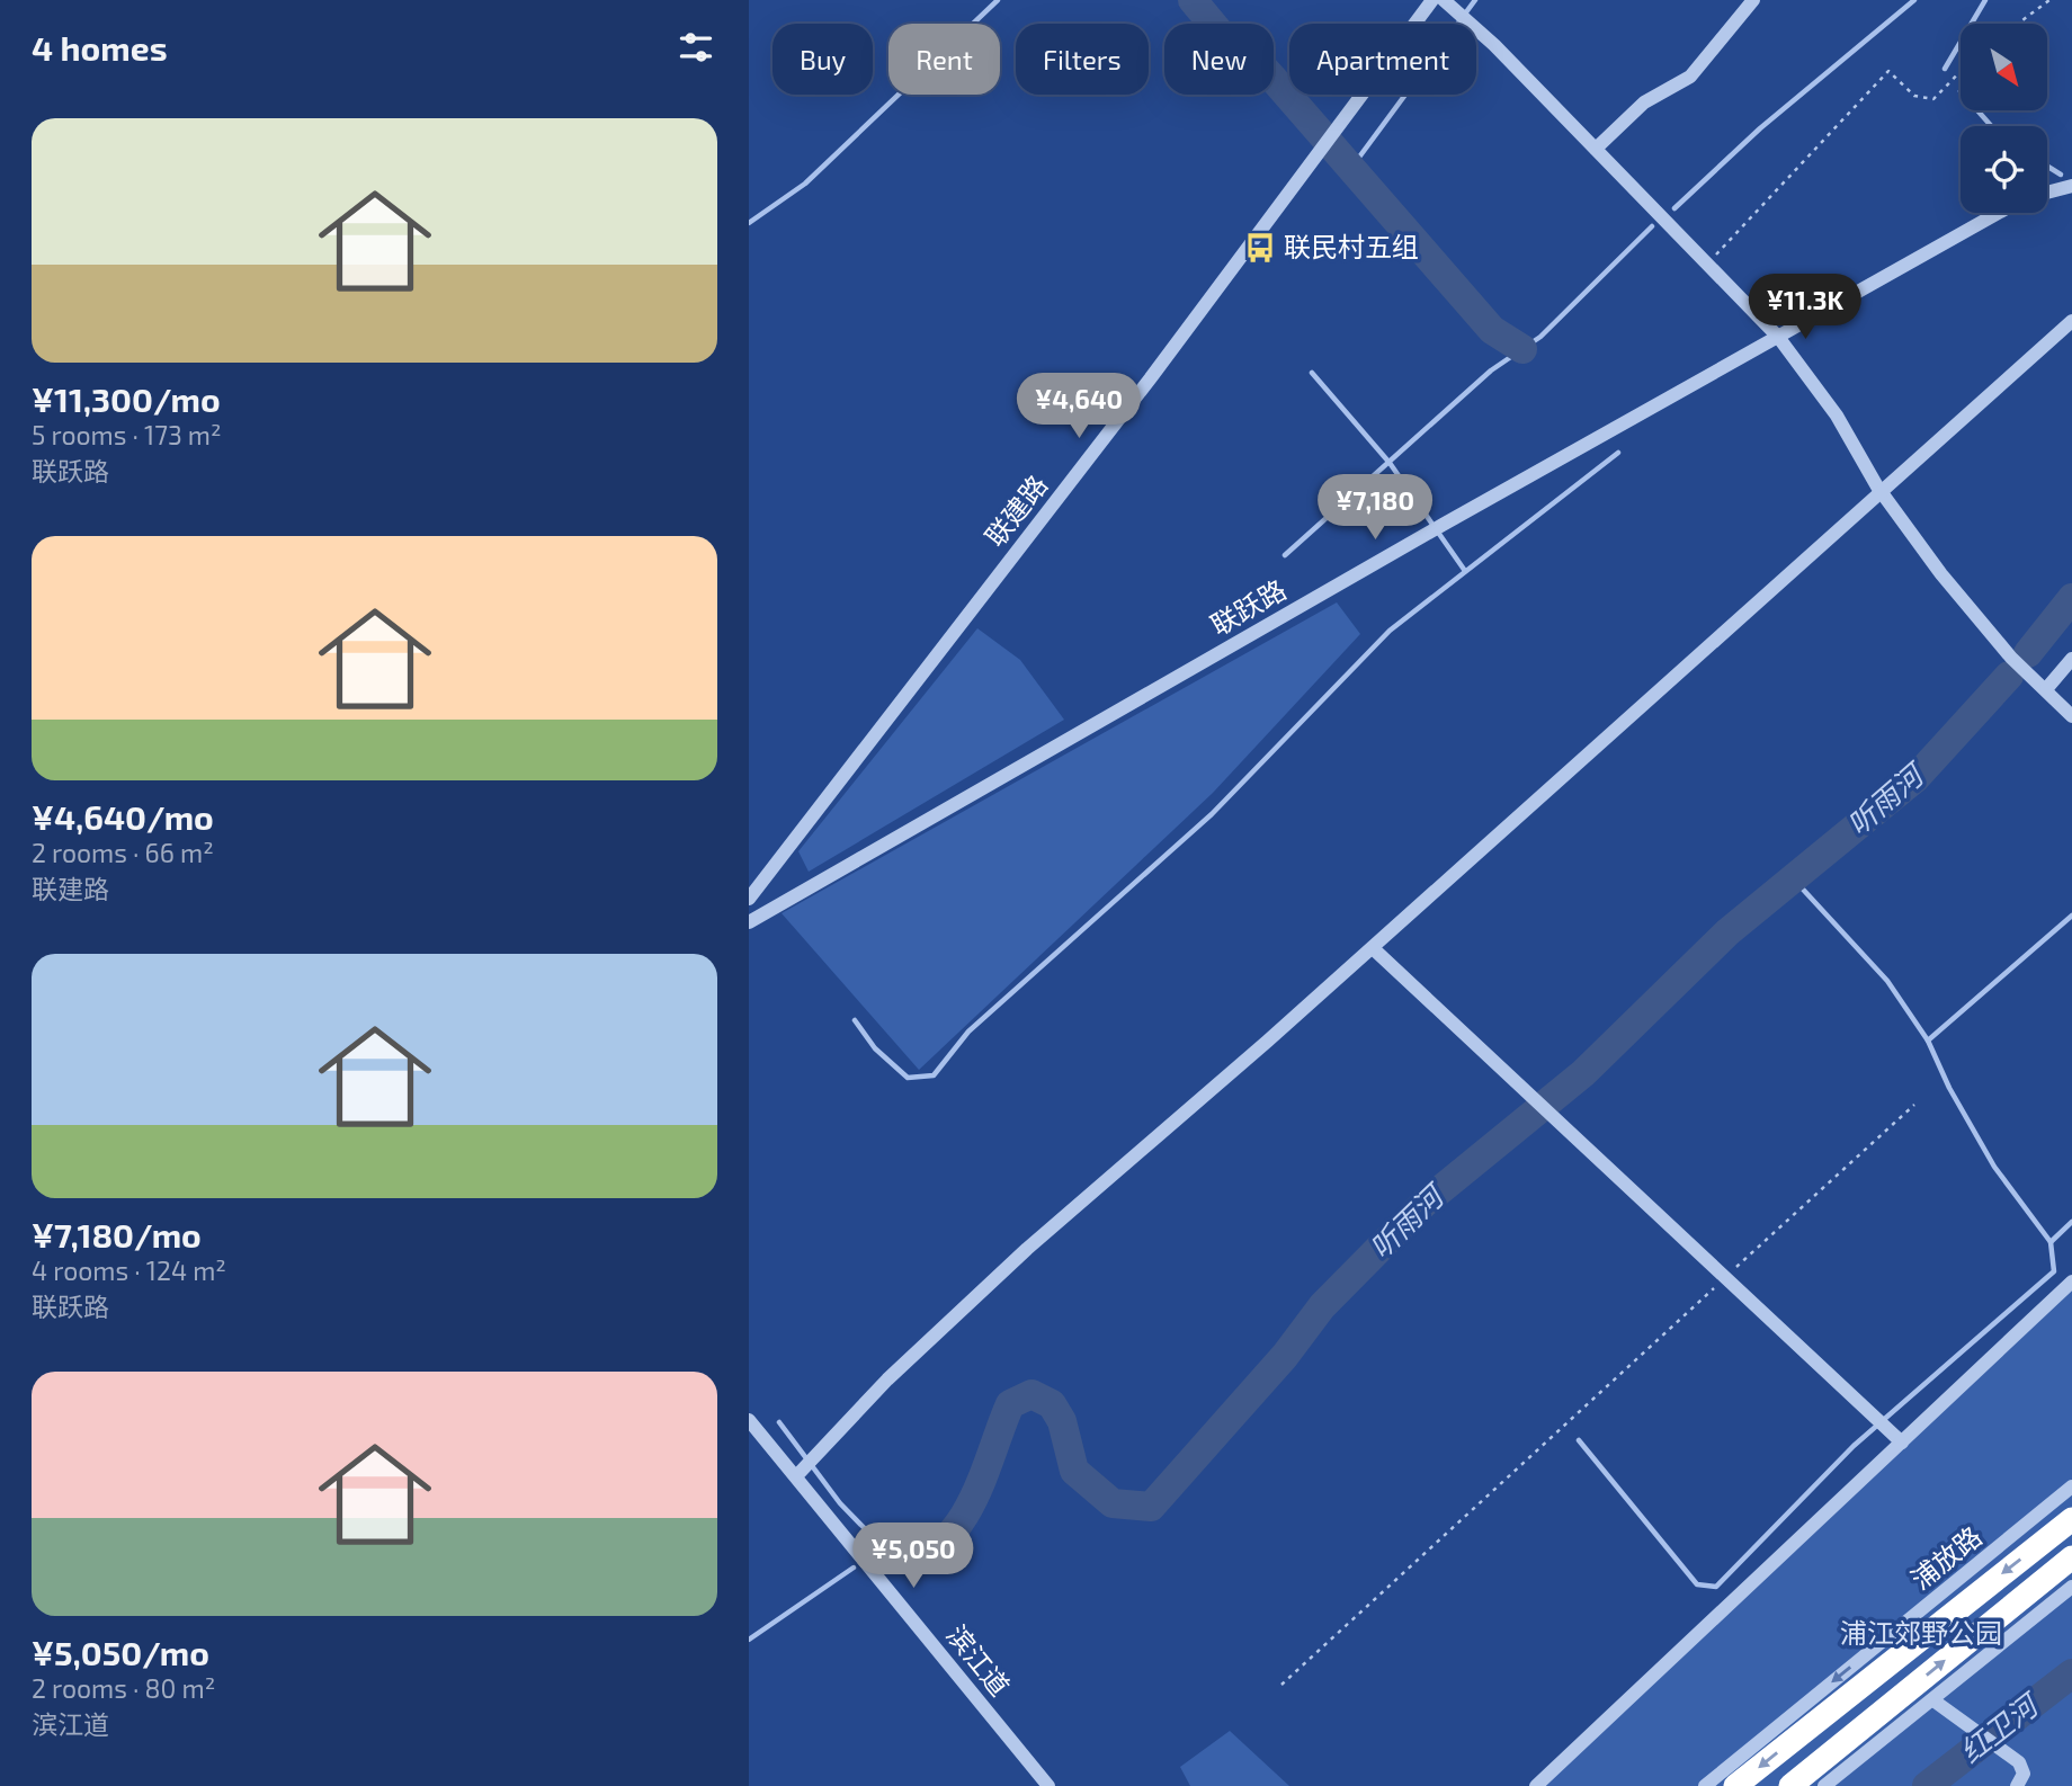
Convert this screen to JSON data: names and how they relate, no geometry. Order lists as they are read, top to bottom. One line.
{"streets":{"street":["联建路","联跃路","浦放路","滨江道"]},"water":["听雨河","红卫河"],"parks":["浦江郊野公园"],"places":{"bus stop":["联民村五组"]},"north":"bottom right","page":{"heading":"4 homes","chip":["Buy","Rent","Filters","New","Apartment"],"list":[{"name":"¥11,300/mo","note":"5 rooms · 173 m² · 联跃路"},{"name":"¥4,640/mo","note":"2 rooms · 66 m² · 联建路"},{"name":"¥7,180/mo","note":"4 rooms · 124 m² · 联跃路"},{"name":"¥5,050/mo","note":"2 rooms · 80 m² · 滨江道"}],"price":["¥11.3K","¥4,640","¥7,180","¥5,050"]}}
